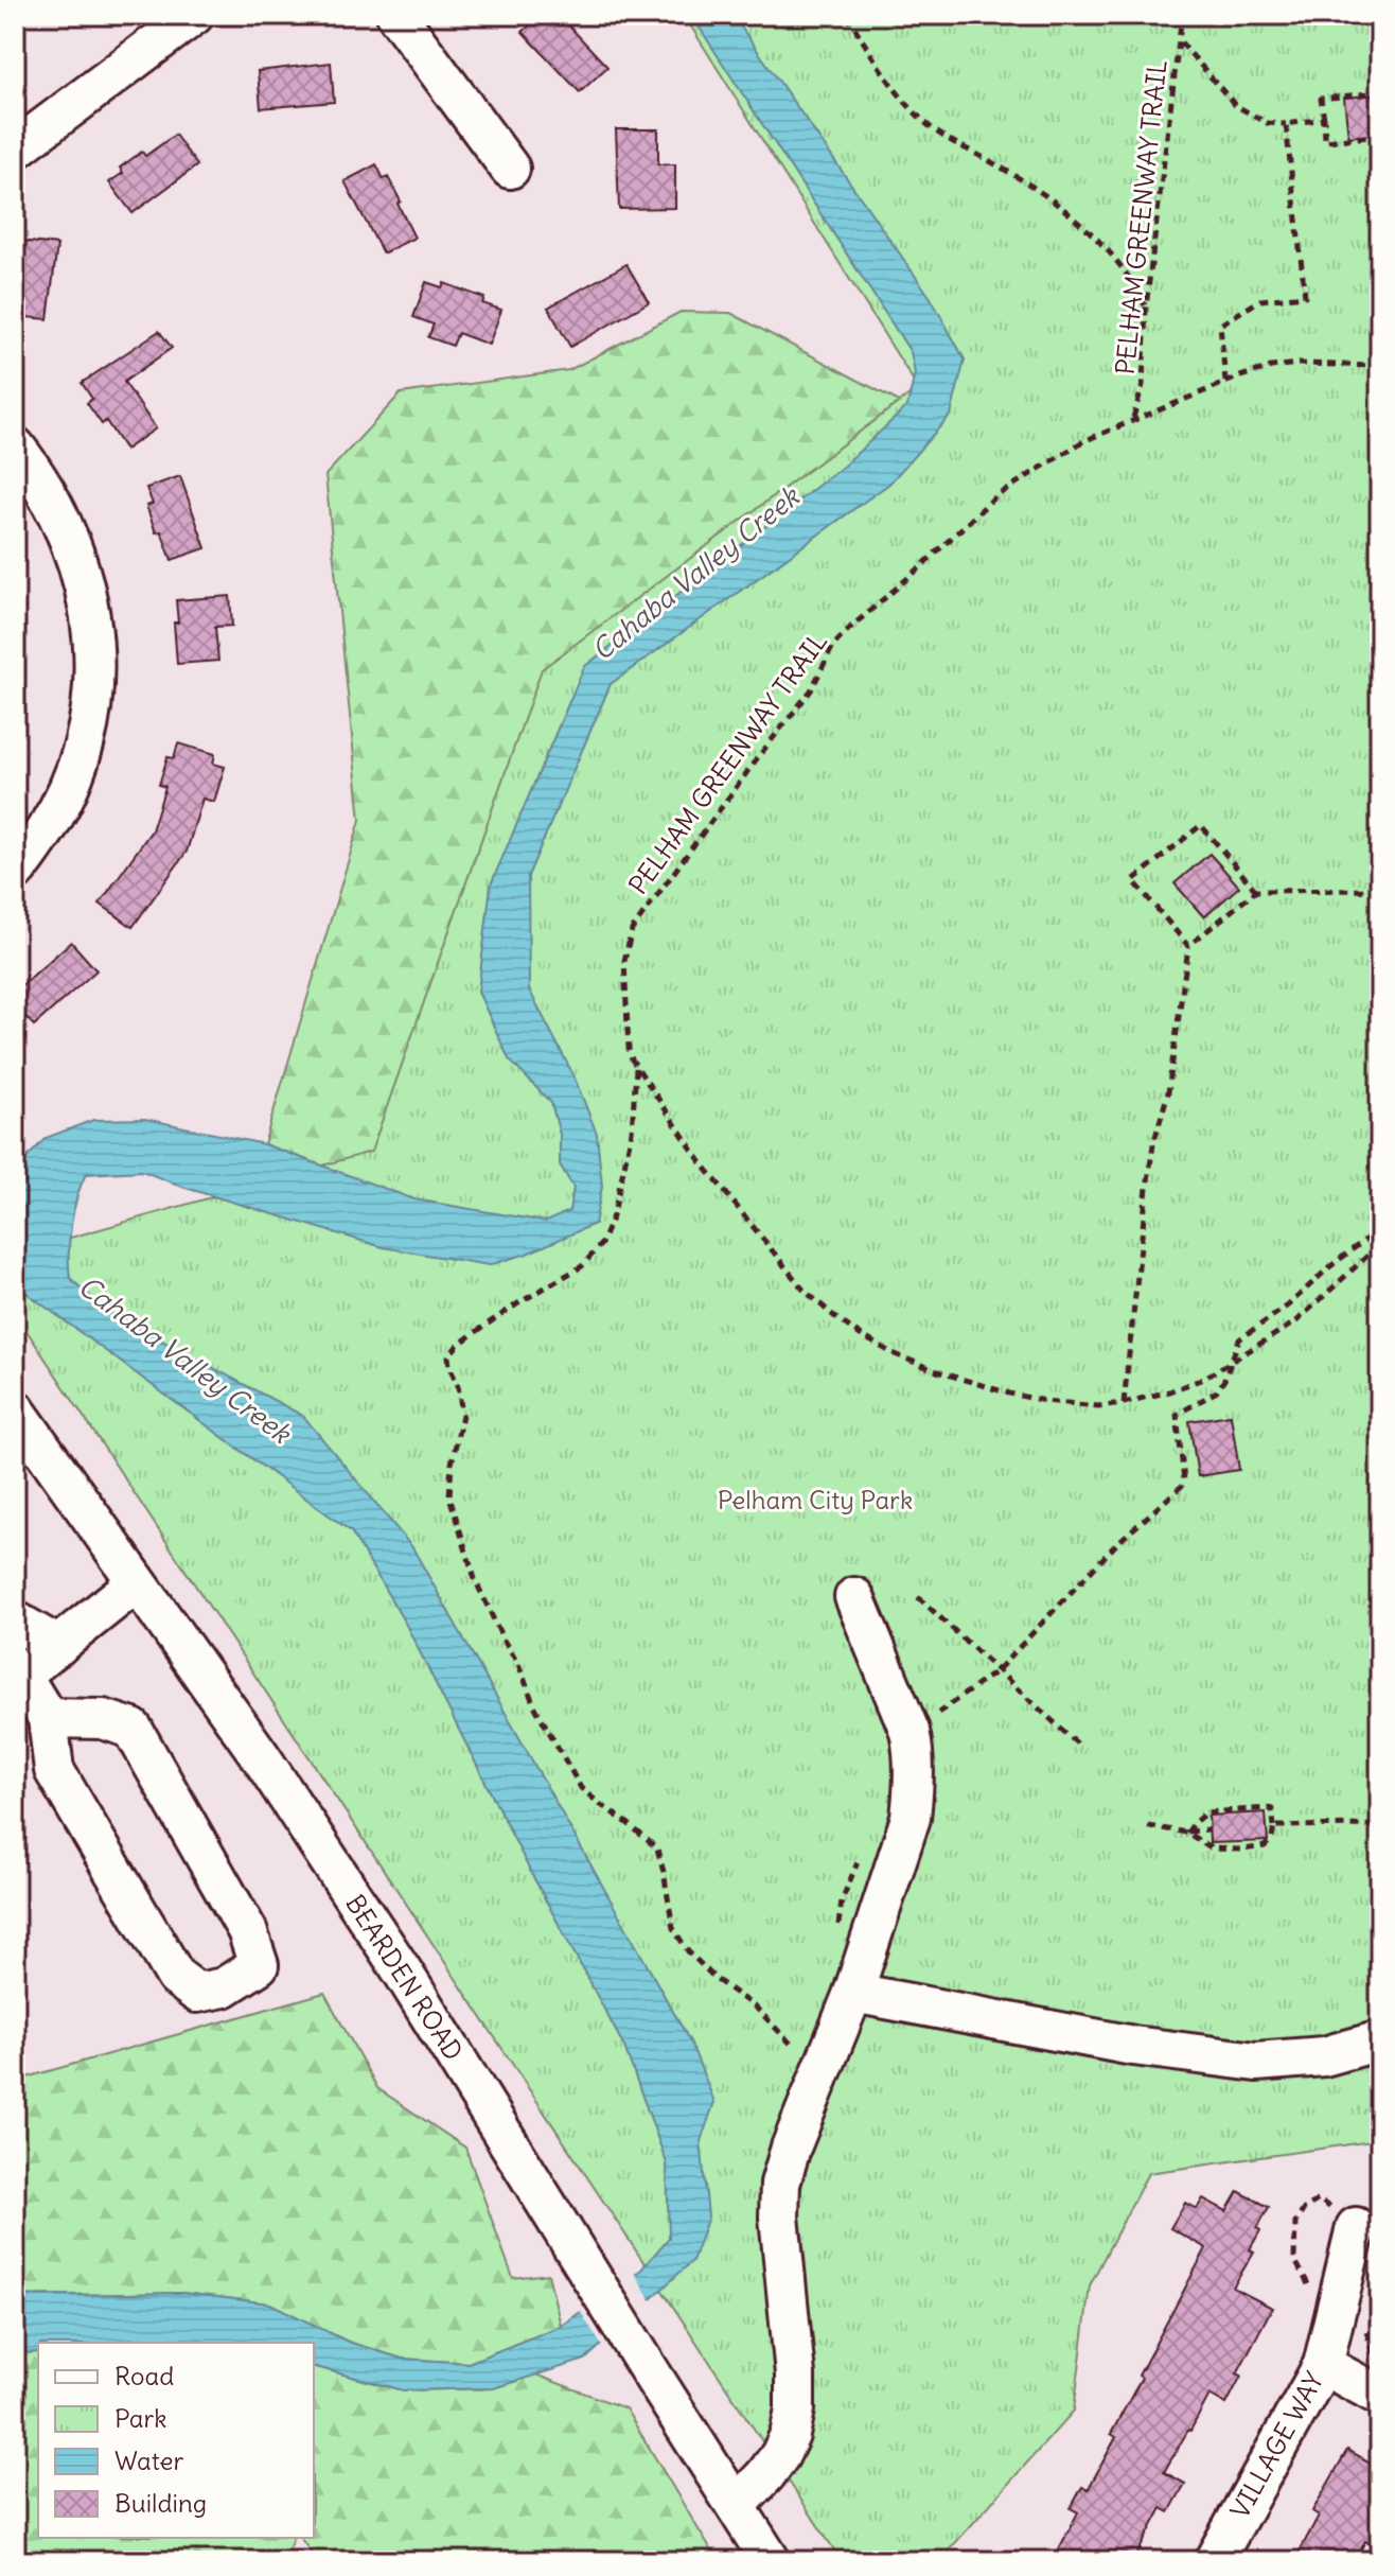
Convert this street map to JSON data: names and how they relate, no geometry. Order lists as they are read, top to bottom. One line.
{"streets":{"street":["BEARDEN ROAD","VILLAGE WAY"],"path":["PELHAM GREENWAY TRAIL"]},"water":["Cahaba Valley Creek"],"parks":["Pelham City Park"],"legend":["Road","Park","Water","Building"]}
